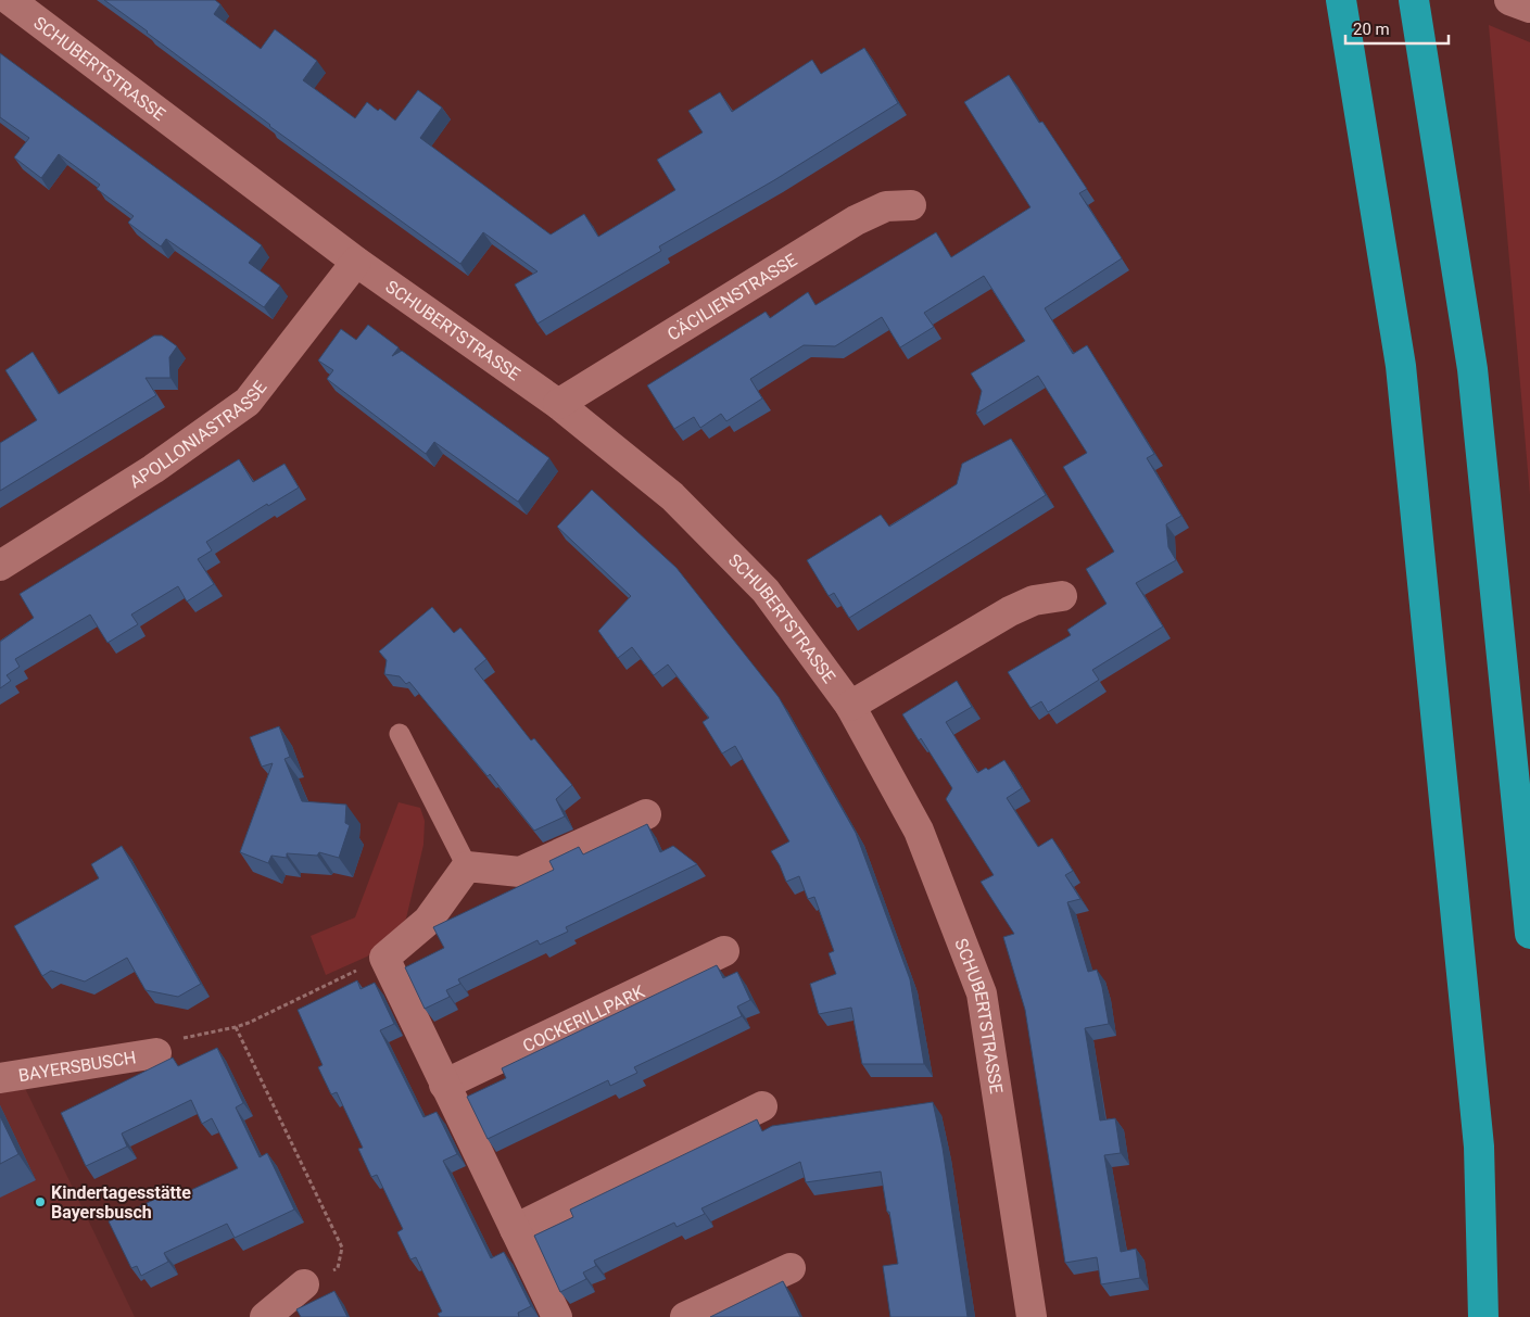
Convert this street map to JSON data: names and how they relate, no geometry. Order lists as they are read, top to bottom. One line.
{"streets":{"street":["SCHUBERTSTRASSE","CÄCILIENSTRASSE","APOLLONIASTRASSE","COCKERILLPARK","BAYERSBUSCH"]},"crossings":[["SCHUBERTSTRASSE","CÄCILIENSTRASSE"],["SCHUBERTSTRASSE","APOLLONIASTRASSE"]],"places":["Kindertagesstätte Bayersbusch"],"scale_bar":"20 m"}
